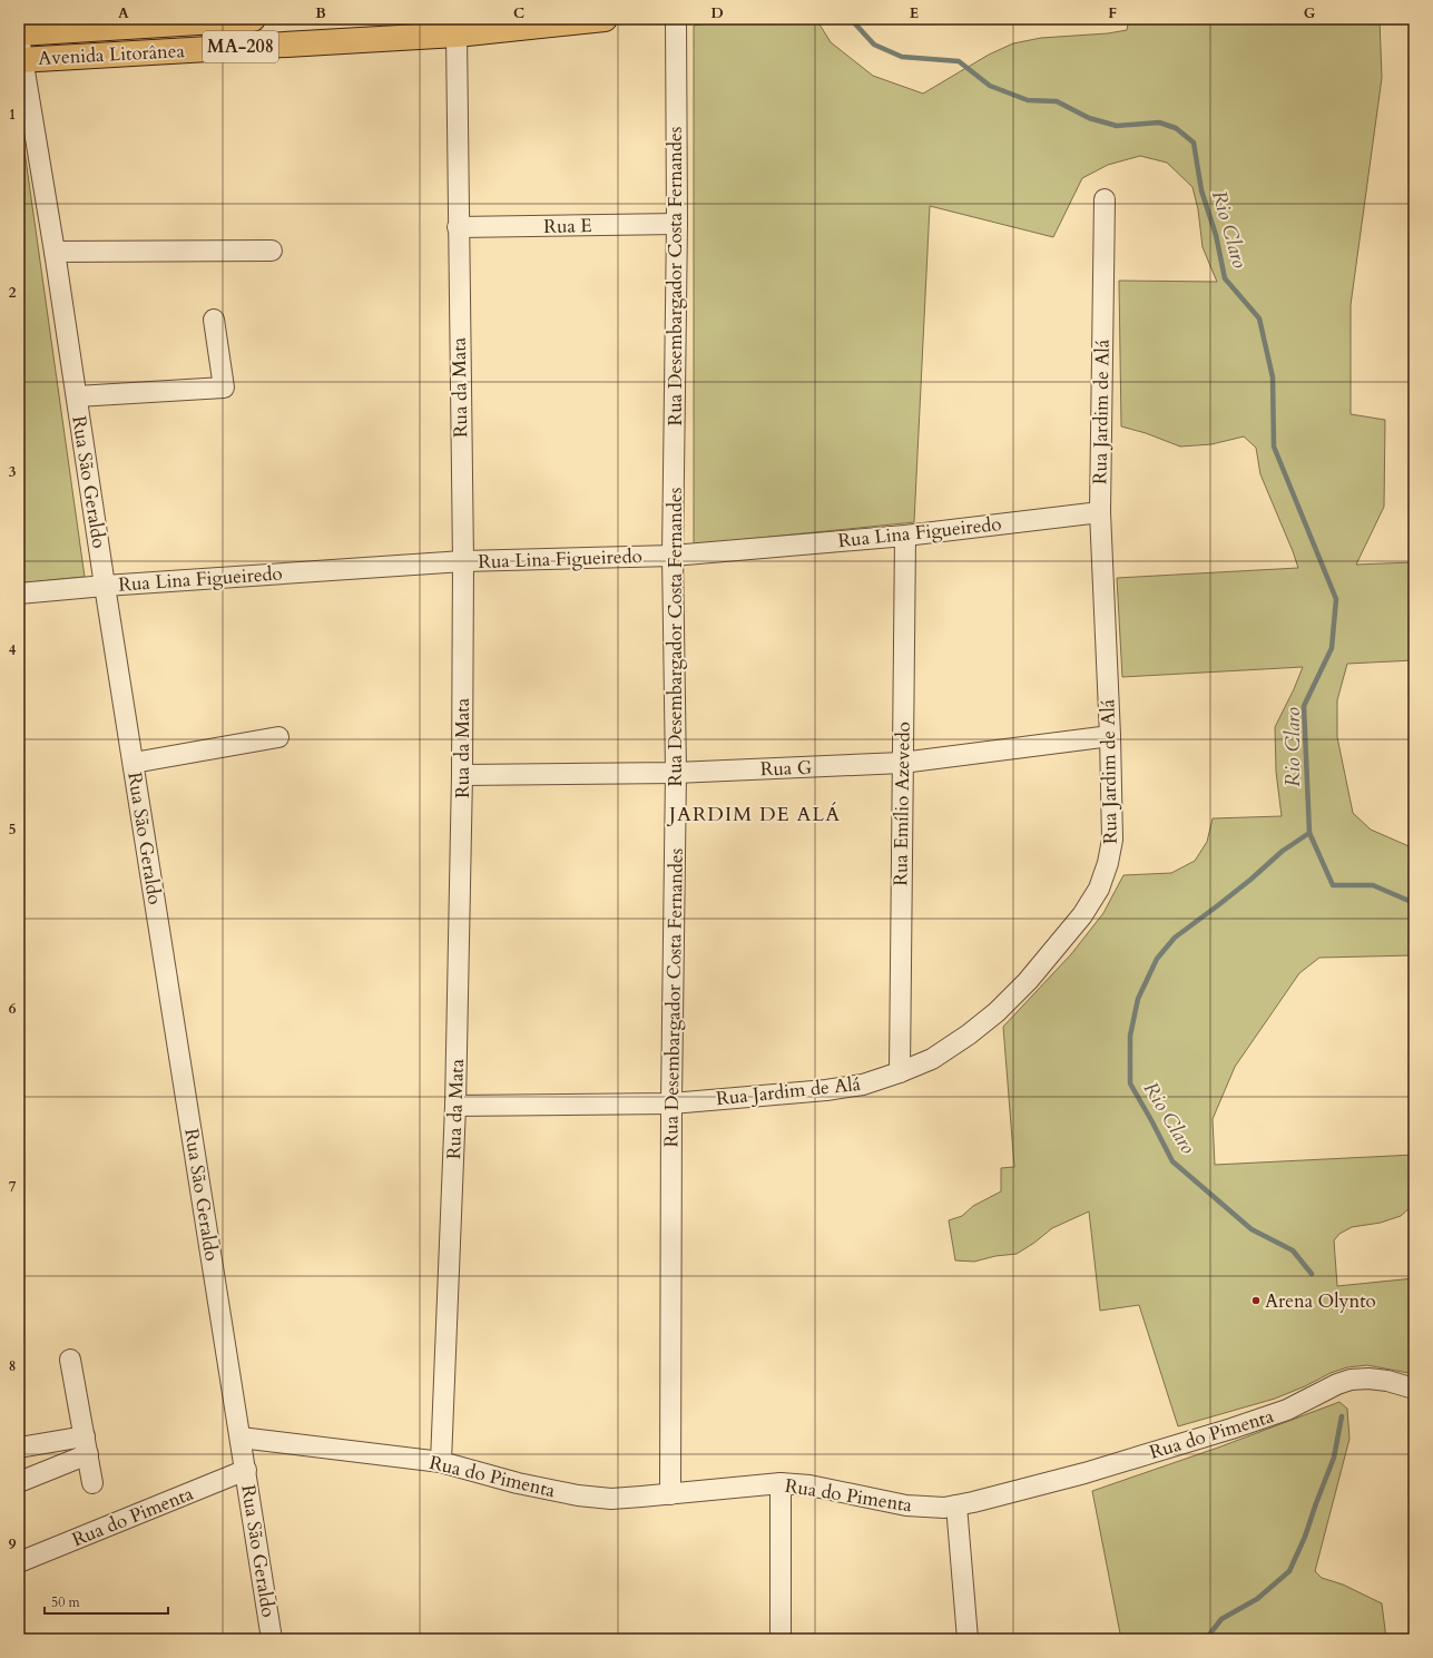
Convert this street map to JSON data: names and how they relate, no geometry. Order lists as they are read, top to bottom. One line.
{"streets":{"main road":["MA-208","Avenida Litorânea"],"street":["Rua E","Rua Desembargador Costa Fernandes","Rua da Mata","Rua Jardim de Alá","Rua São Geraldo","Rua Lina Figueiredo","Rua G","Rua Emílio Azevedo","Rua do Pimenta"]},"crossings":[["Avenida Litorânea","Rua da Mata"],["Avenida Litorânea","Rua São Geraldo"],["Rua E","Rua Desembargador Costa Fernandes"],["Rua E","Rua da Mata"],["Rua Desembargador Costa Fernandes","Rua Jardim de Alá"],["Rua Desembargador Costa Fernandes","Rua Lina Figueiredo"],["Rua Desembargador Costa Fernandes","Rua G"],["Rua Desembargador Costa Fernandes","Rua do Pimenta"],["Rua da Mata","Rua Jardim de Alá"],["Rua da Mata","Rua Lina Figueiredo"],["Rua da Mata","Rua G"],["Rua da Mata","Rua do Pimenta"],["Rua Jardim de Alá","Rua Lina Figueiredo"],["Rua Jardim de Alá","Rua G"],["Rua Jardim de Alá","Rua Emílio Azevedo"],["Rua São Geraldo","Rua Lina Figueiredo"],["Rua São Geraldo","Rua do Pimenta"],["Rua Lina Figueiredo","Rua Emílio Azevedo"],["Rua G","Rua Emílio Azevedo"]],"districts":["JARDIM DE ALÁ"],"water":["Rio Claro"],"places":["Arena Olynto"],"scale_bar":"50 m","grid":{"columns":["A","B","C","D","E","F","G"],"rows":["1","2","3","4","5","6","7","8","9"]}}
